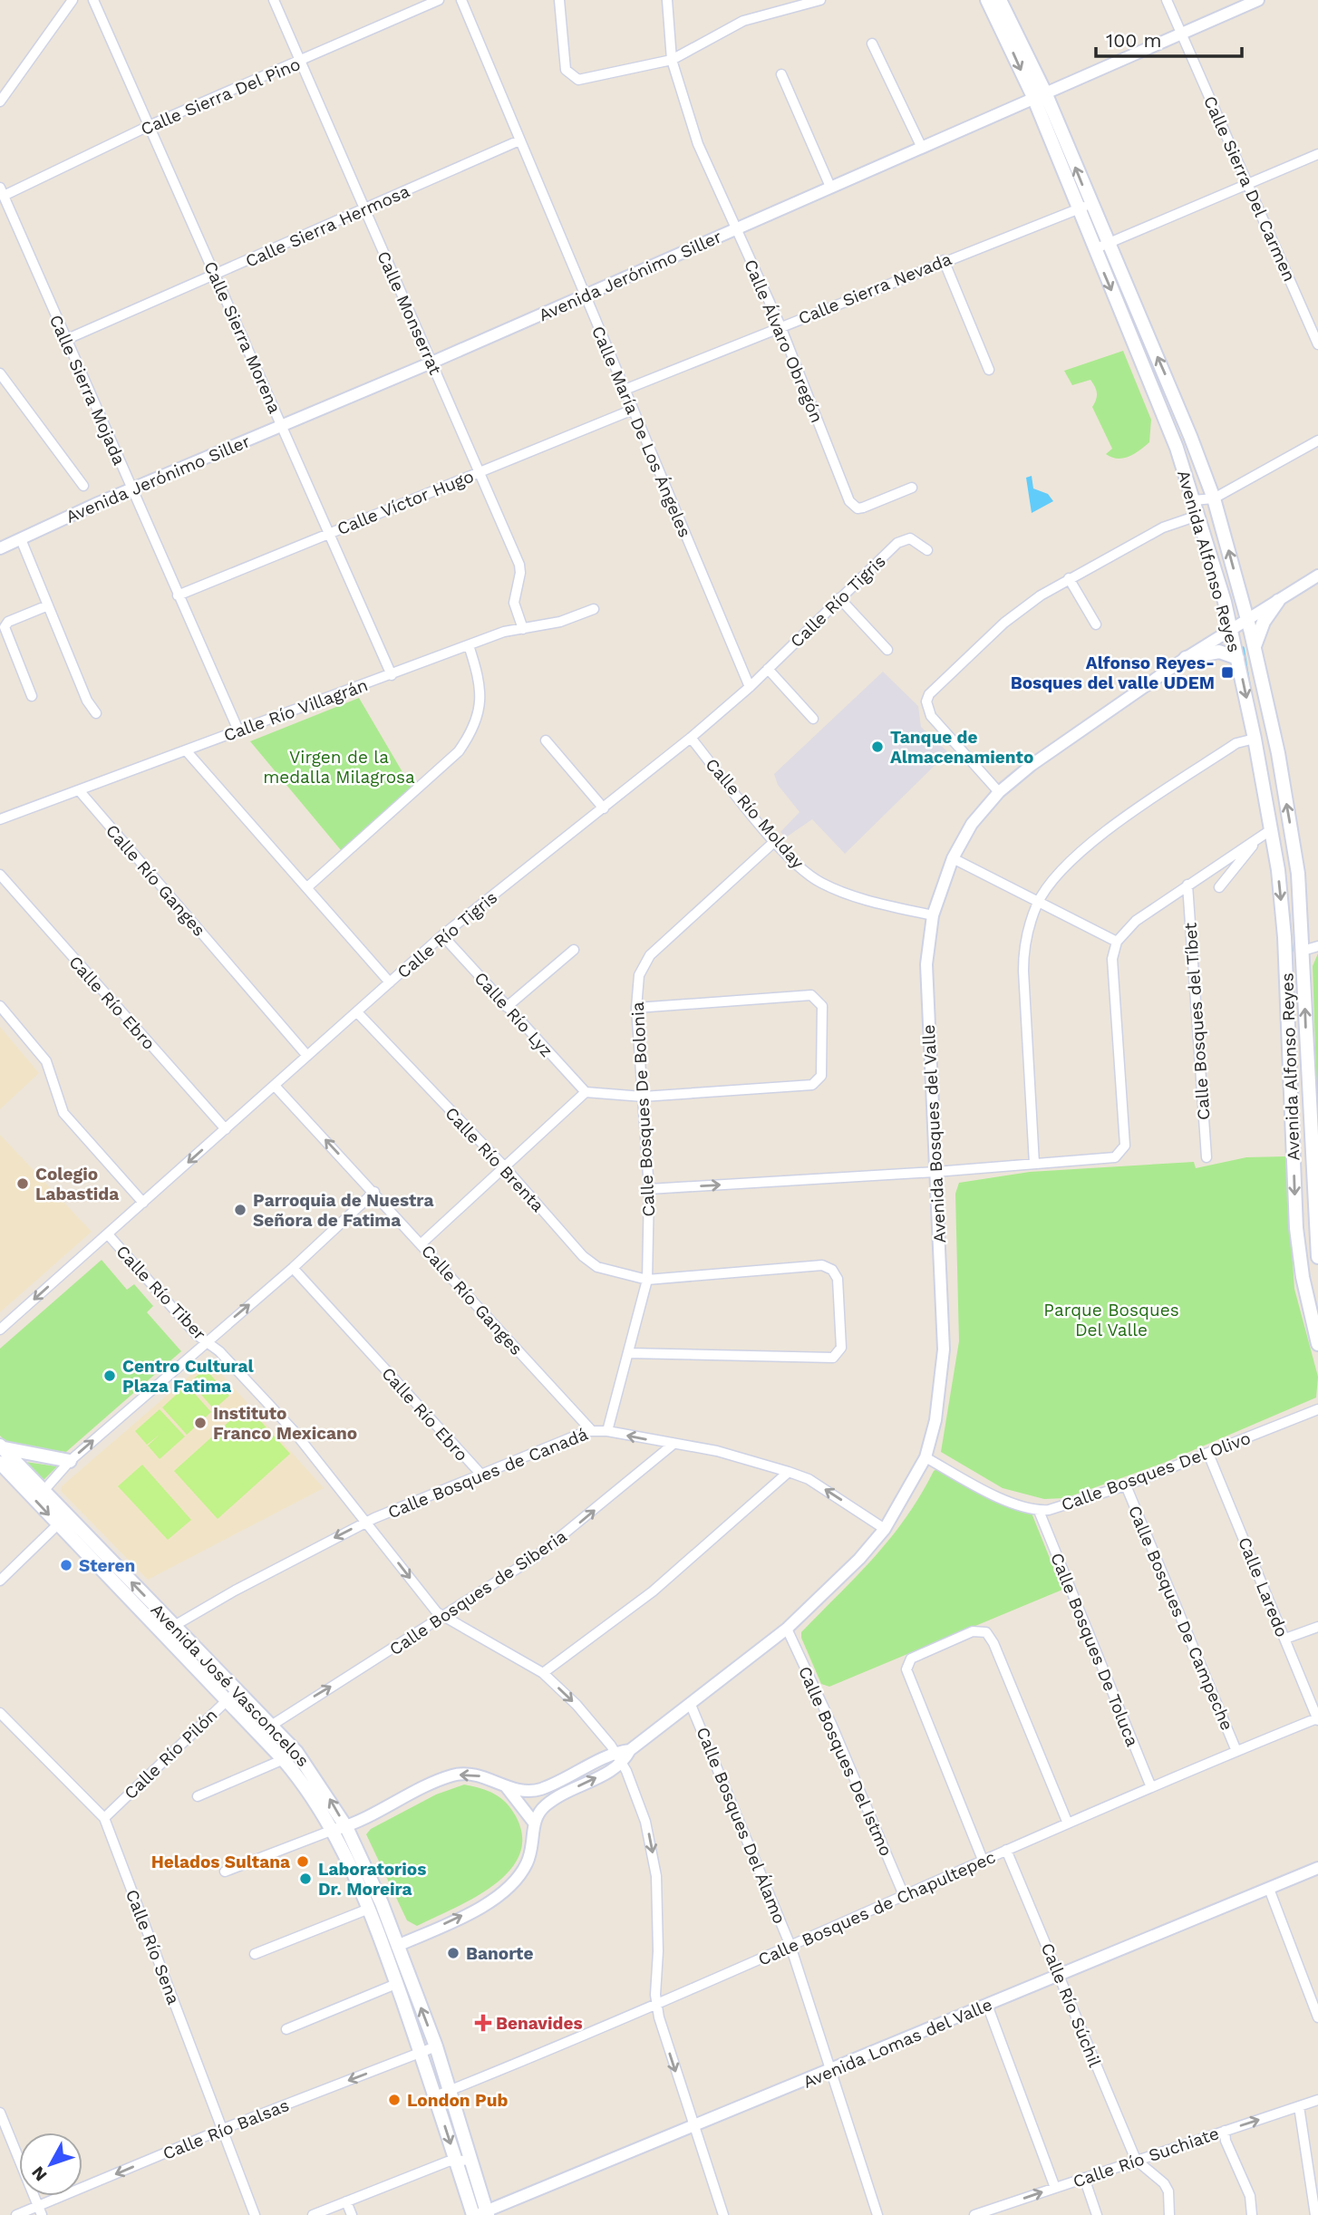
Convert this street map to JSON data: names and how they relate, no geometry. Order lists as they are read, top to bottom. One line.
{"streets":{"main road":["Avenida Alfonso Reyes","Avenida José Vasconcelos"],"street":["Calle Sierra Del Pino","Calle Sierra Del Carmen","Calle Sierra Hermosa","Avenida Jerónimo Siller","Calle Sierra Nevada","Calle Monserrat","Calle Sierra Morena","Calle Álvaro Obregón","Calle Sierra Mojada","Calle María De Los Ángeles","Calle Víctor Hugo","Calle Río Tigris","Calle Río Villagrán","Calle Río Molday","Calle Río Ganges","Calle Río Ebro","Calle Río Lyz","Calle Bosques del Tíbet","Calle Bosques De Bolonia","Avenida Bosques del Valle","Calle Río Brenta","Calle Río Tiber","Calle Bosques Del Olivo","Calle Bosques de Canadá","Calle Laredo","Calle Bosques de Siberia","Calle Bosques De Campeche","Calle Bosques De Toluca","Calle Río Pilón","Calle Bosques Del Istmo","Calle Bosques Del Álamo","Calle Bosques de Chapultepec","Calle Río Sena","Calle Río Súchil","Avenida Lomas del Valle","Calle Río Balsas","Calle Río Suchiate"]},"crossings":[["Calle Sierra Del Pino","Calle Monserrat"],["Calle Sierra Del Pino","Calle Sierra Morena"],["Calle Sierra Del Pino","Calle Sierra Mojada"],["Calle Sierra Del Carmen","Avenida Jerónimo Siller"],["Calle Sierra Hermosa","Calle Monserrat"],["Calle Sierra Hermosa","Calle Sierra Morena"],["Calle Sierra Hermosa","Calle Sierra Mojada"],["Calle Sierra Hermosa","Calle María De Los Ángeles"],["Avenida Jerónimo Siller","Calle Monserrat"],["Avenida Jerónimo Siller","Calle Sierra Morena"],["Avenida Jerónimo Siller","Calle Álvaro Obregón"],["Avenida Jerónimo Siller","Calle Sierra Mojada"],["Avenida Jerónimo Siller","Calle María De Los Ángeles"],["Avenida Jerónimo Siller","Avenida Alfonso Reyes"],["Calle Sierra Nevada","Calle Álvaro Obregón"],["Calle Sierra Nevada","Calle María De Los Ángeles"],["Calle Sierra Nevada","Avenida Alfonso Reyes"],["Calle Monserrat","Calle Víctor Hugo"],["Calle Monserrat","Calle Río Villagrán"],["Calle Sierra Morena","Calle Víctor Hugo"],["Calle Sierra Morena","Calle Río Villagrán"],["Calle Sierra Mojada","Calle Víctor Hugo"],["Calle Sierra Mojada","Calle Río Villagrán"],["Calle María De Los Ángeles","Calle Víctor Hugo"],["Calle María De Los Ángeles","Calle Río Tigris"],["Avenida Alfonso Reyes","Avenida Bosques del Valle"],["Calle Río Tigris","Calle Río Molday"],["Calle Río Tigris","Calle Río Ganges"],["Calle Río Tigris","Calle Río Ebro"],["Calle Río Tigris","Calle Río Lyz"],["Calle Río Tigris","Calle Río Brenta"],["Calle Río Tigris","Calle Río Tiber"],["Calle Río Villagrán","Calle Río Ganges"],["Calle Río Molday","Calle Bosques De Bolonia"],["Calle Río Molday","Avenida Bosques del Valle"],["Calle Río Ganges","Calle Bosques de Canadá"],["Calle Río Ebro","Calle Bosques de Canadá"],["Calle Bosques De Bolonia","Calle Río Brenta"],["Calle Bosques De Bolonia","Calle Bosques de Canadá"],["Avenida Bosques del Valle","Calle Bosques Del Olivo"],["Avenida Bosques del Valle","Calle Bosques de Canadá"],["Avenida Bosques del Valle","Calle Bosques Del Istmo"],["Avenida Bosques del Valle","Calle Bosques Del Álamo"],["Calle Río Tiber","Calle Bosques de Canadá"],["Calle Río Tiber","Calle Bosques de Siberia"],["Calle Bosques Del Olivo","Calle Laredo"],["Calle Bosques Del Olivo","Calle Bosques De Campeche"],["Calle Bosques Del Olivo","Calle Bosques De Toluca"],["Calle Bosques de Canadá","Calle Bosques de Siberia"],["Calle Bosques de Canadá","Avenida José Vasconcelos"],["Calle Laredo","Calle Bosques de Chapultepec"],["Calle Bosques de Siberia","Avenida José Vasconcelos"],["Calle Bosques De Campeche","Calle Bosques de Chapultepec"],["Calle Bosques De Toluca","Calle Bosques de Chapultepec"],["Avenida José Vasconcelos","Calle Río Pilón"],["Avenida José Vasconcelos","Calle Bosques de Chapultepec"],["Avenida José Vasconcelos","Avenida Lomas del Valle"],["Avenida José Vasconcelos","Calle Río Balsas"],["Calle Río Pilón","Calle Río Sena"],["Calle Bosques Del Istmo","Calle Bosques de Chapultepec"],["Calle Bosques Del Álamo","Calle Bosques de Chapultepec"],["Calle Bosques Del Álamo","Avenida Lomas del Valle"],["Calle Bosques de Chapultepec","Calle Río Súchil"],["Calle Río Sena","Calle Río Balsas"],["Calle Río Súchil","Avenida Lomas del Valle"],["Calle Río Súchil","Calle Río Suchiate"]],"one_way":["Calle Bosques de Canadá","Calle Bosques de Siberia","Calle Río Balsas","Calle Río Suchiate"],"parks":["Virgen de la medalla Milagrosa","Parque Bosques Del Valle"],"places":{"transit":["Alfonso Reyes- Bosques del valle UDEM"],"other":["Tanque de Almacenamiento","Colegio Labastida","Parroquia de Nuestra Señora de Fatima","Centro Cultural Plaza Fatima","Instituto Franco Mexicano","Steren","Helados Sultana","Laboratorios Dr. Moreira","Banorte","London Pub"],"health":["Benavides"]},"scale_bar":"100 m","north":"bottom left"}
